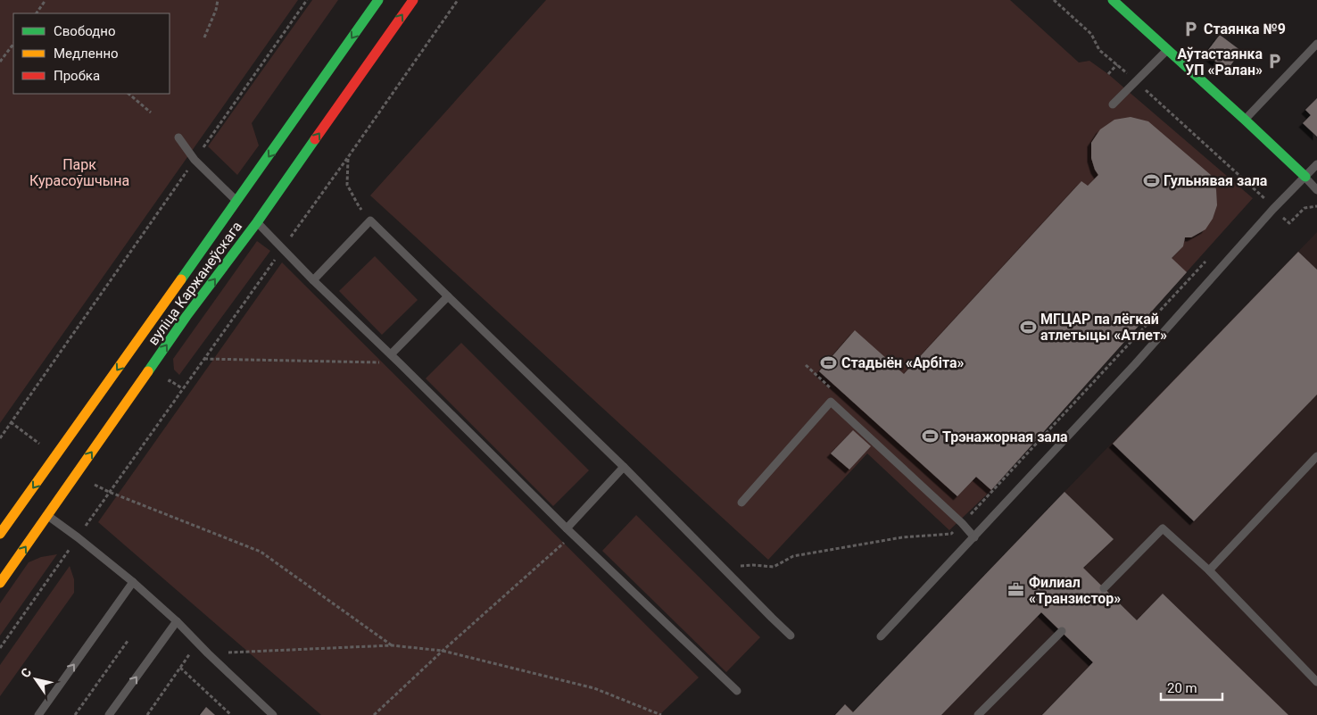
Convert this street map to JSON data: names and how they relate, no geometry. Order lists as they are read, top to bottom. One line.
{"streets":{"main road":["вуліца Каржанеўскага"]},"parks":["Парк Курасоўшчына"],"places":{"parking":["Стаянка №9","Аўтастаянка УП «Ралан»"],"sports":["Гульнявая зала","МГЦАР па лёгкай атлетыцы «Атлет»","Стадыён «Арбіта»","Трэнажорная зала"],"office":["Филиал «Транзистор»"]},"legend":["Свободно","Медленно","Пробка"],"scale_bar":"20 m","north":"top left"}
